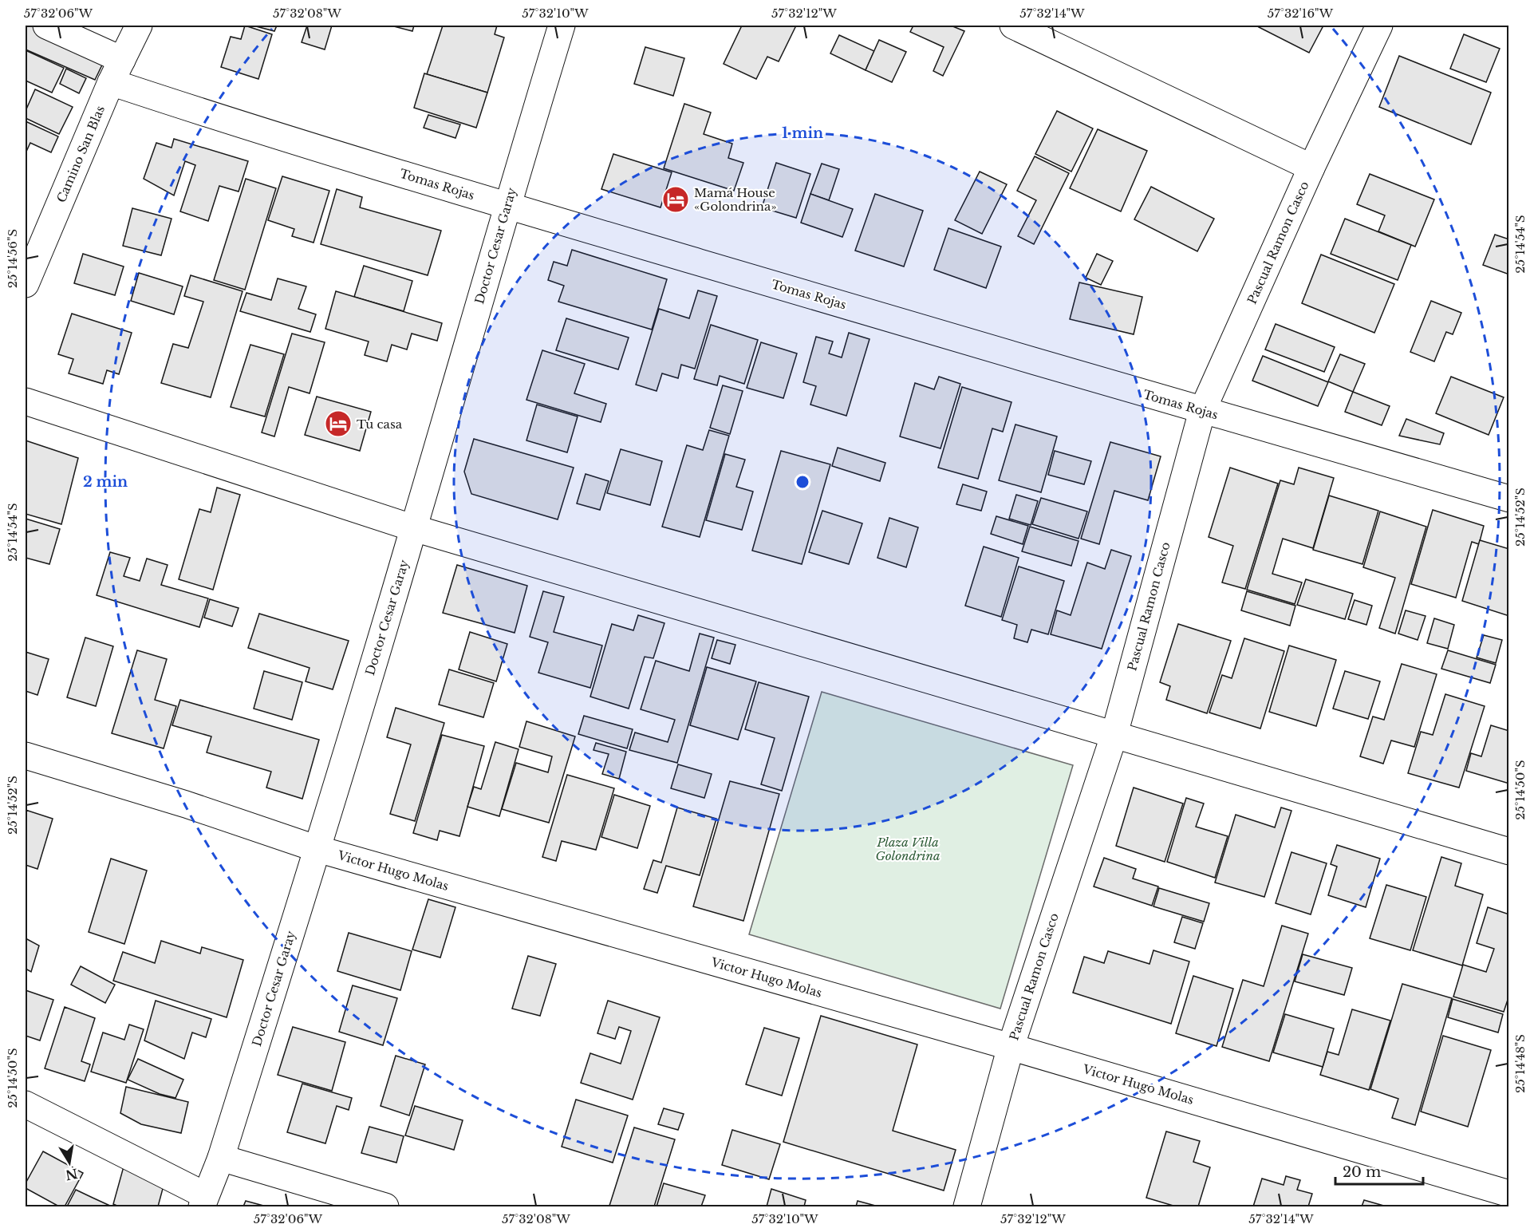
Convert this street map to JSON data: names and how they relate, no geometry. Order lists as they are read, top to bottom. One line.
{"streets":{"street":["Camino San Blas","Tomas Rojas","Pascual Ramon Casco","Doctor Cesar Garay","Victor Hugo Molas"]},"crossings":[["Camino San Blas","Tomas Rojas"],["Tomas Rojas","Pascual Ramon Casco"],["Tomas Rojas","Doctor Cesar Garay"],["Pascual Ramon Casco","Victor Hugo Molas"],["Doctor Cesar Garay","Victor Hugo Molas"]],"parks":["Plaza Villa Golondrina"],"places":{"hotel":["Mamá House «Golondrina»","Tu casa"]},"scale_bar":"20 m","north":"bottom","coordinates":["57°32'06\"W","57°32'08\"W","57°32'10\"W","57°32'12\"W","57°32'14\"W","57°32'16\"W","25°14'54\"S","25°14'56\"S","25°14'52\"S","25°14'50\"S","25°14'48\"S"],"rings":["1 min","2 min"]}
